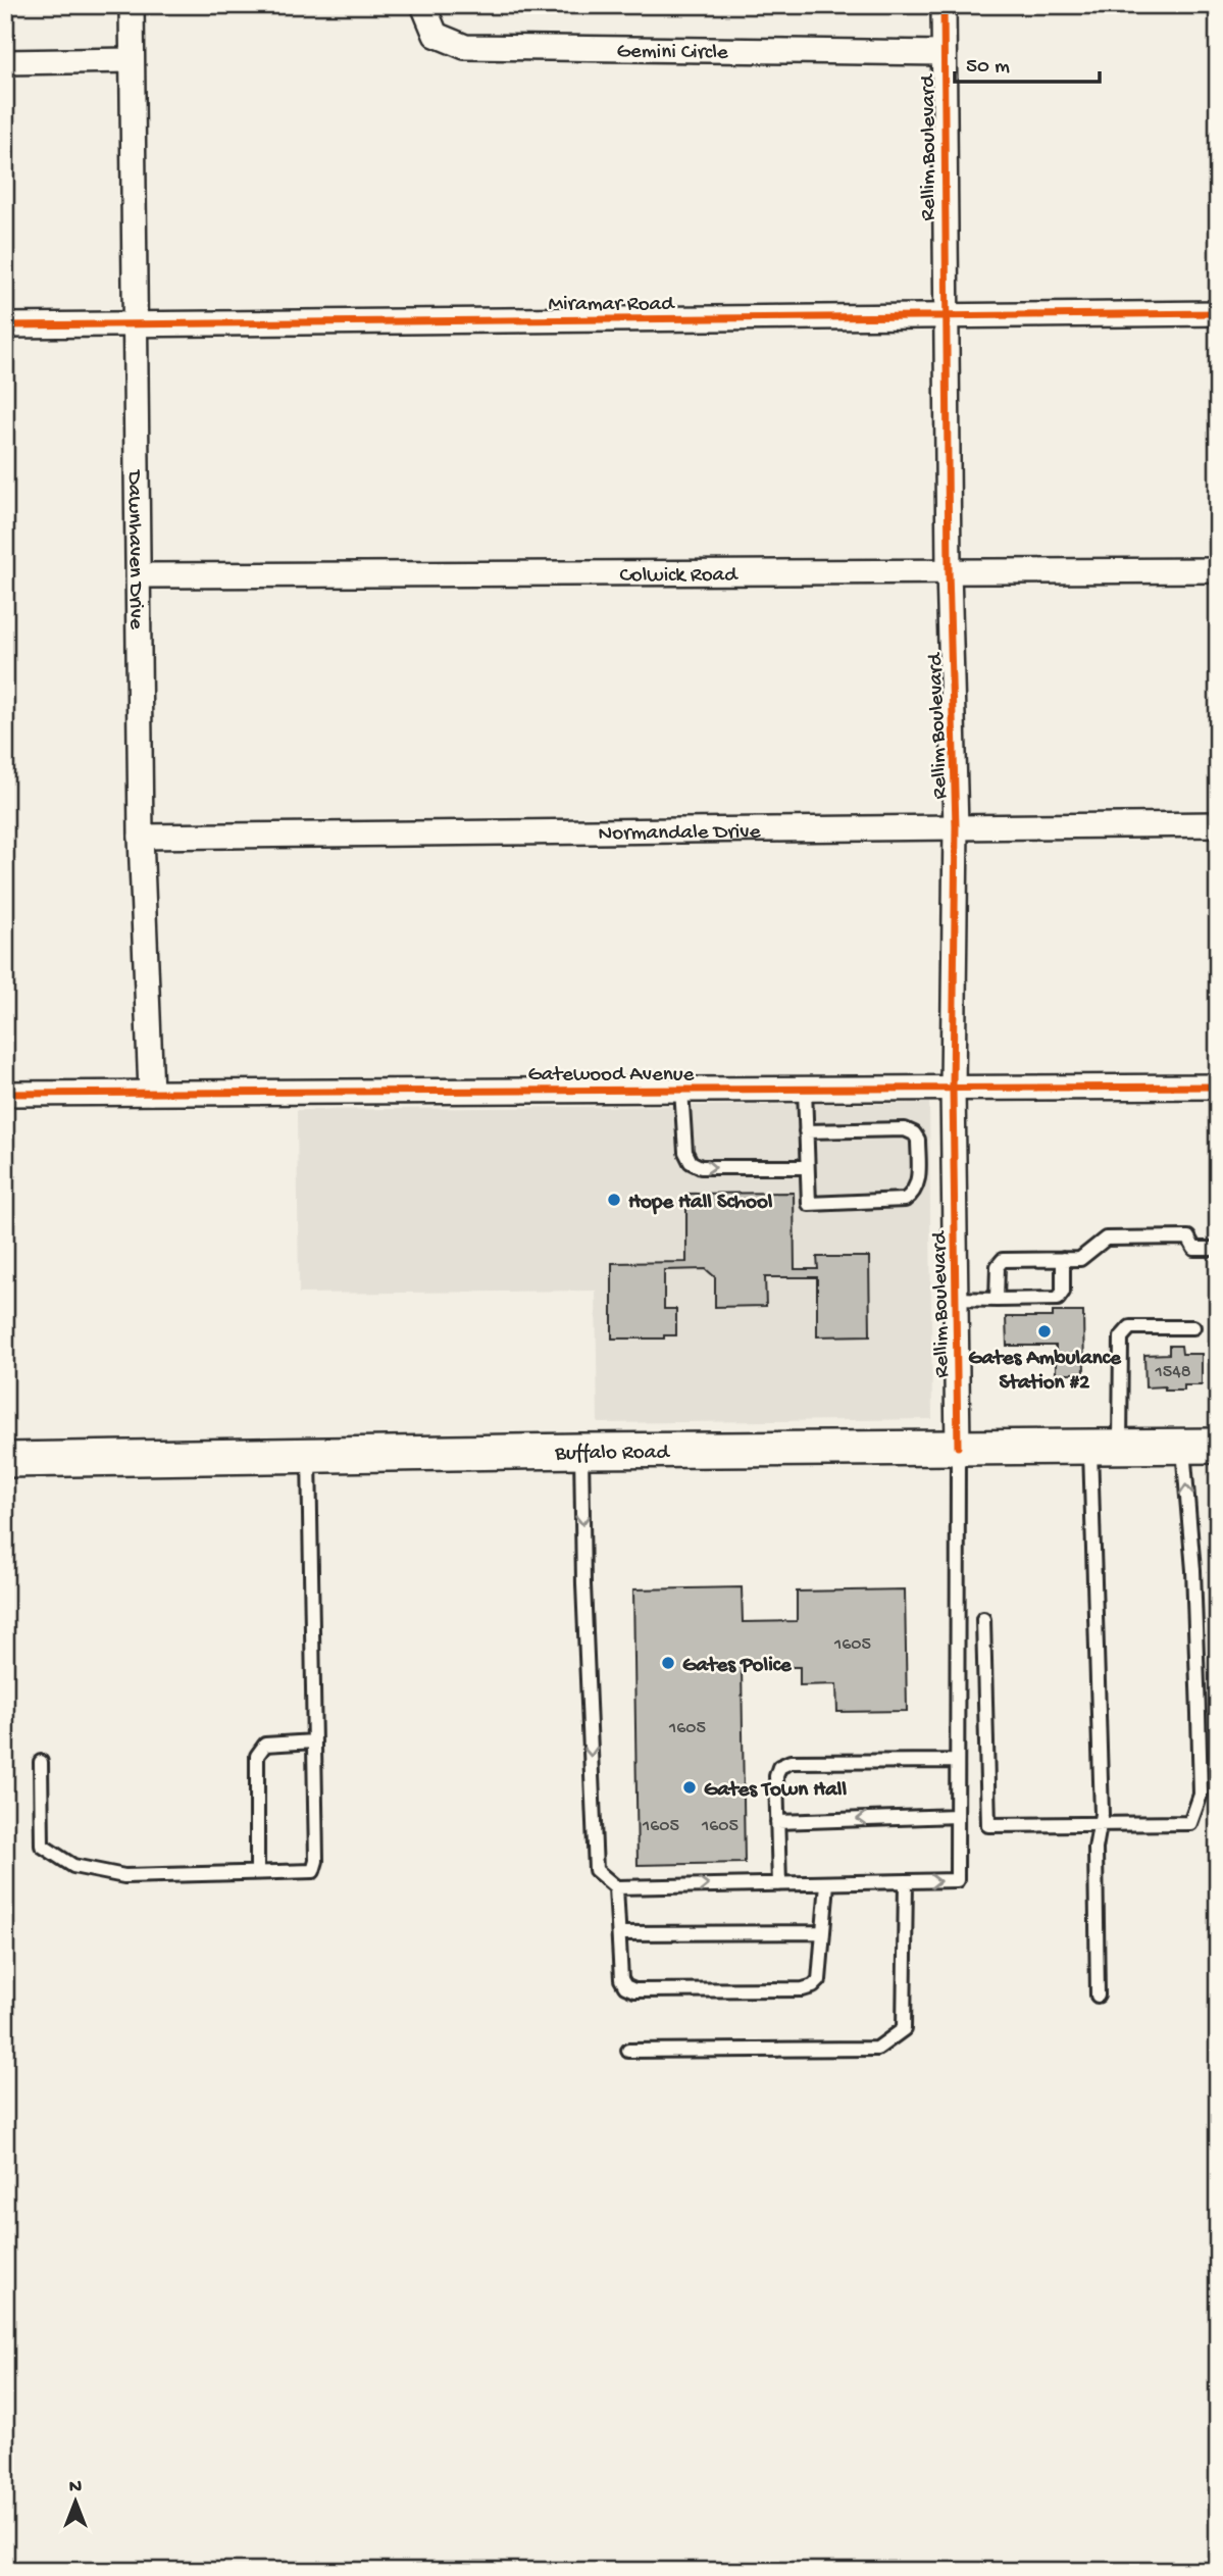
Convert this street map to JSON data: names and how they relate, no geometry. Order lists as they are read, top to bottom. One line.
{"streets":{"main road":["Buffalo Road"],"street":["Gemini Circle","Rellim Boulevard","Miramar Road","Dawnhaven Drive","Colwick Road","Normandale Drive","Gatewood Avenue"]},"crossings":[["Gemini Circle","Rellim Boulevard"],["Rellim Boulevard","Miramar Road"],["Rellim Boulevard","Colwick Road"],["Rellim Boulevard","Normandale Drive"],["Rellim Boulevard","Gatewood Avenue"],["Rellim Boulevard","Buffalo Road"],["Miramar Road","Dawnhaven Drive"],["Dawnhaven Drive","Colwick Road"],["Dawnhaven Drive","Normandale Drive"],["Dawnhaven Drive","Gatewood Avenue"]],"places":["Hope Hall School","Gates Ambulance Station #2","Gates Police","Gates Town Hall"],"house_numbers":["1548","1605","1605","1605","1605"],"scale_bar":"50 m","north":"top"}
